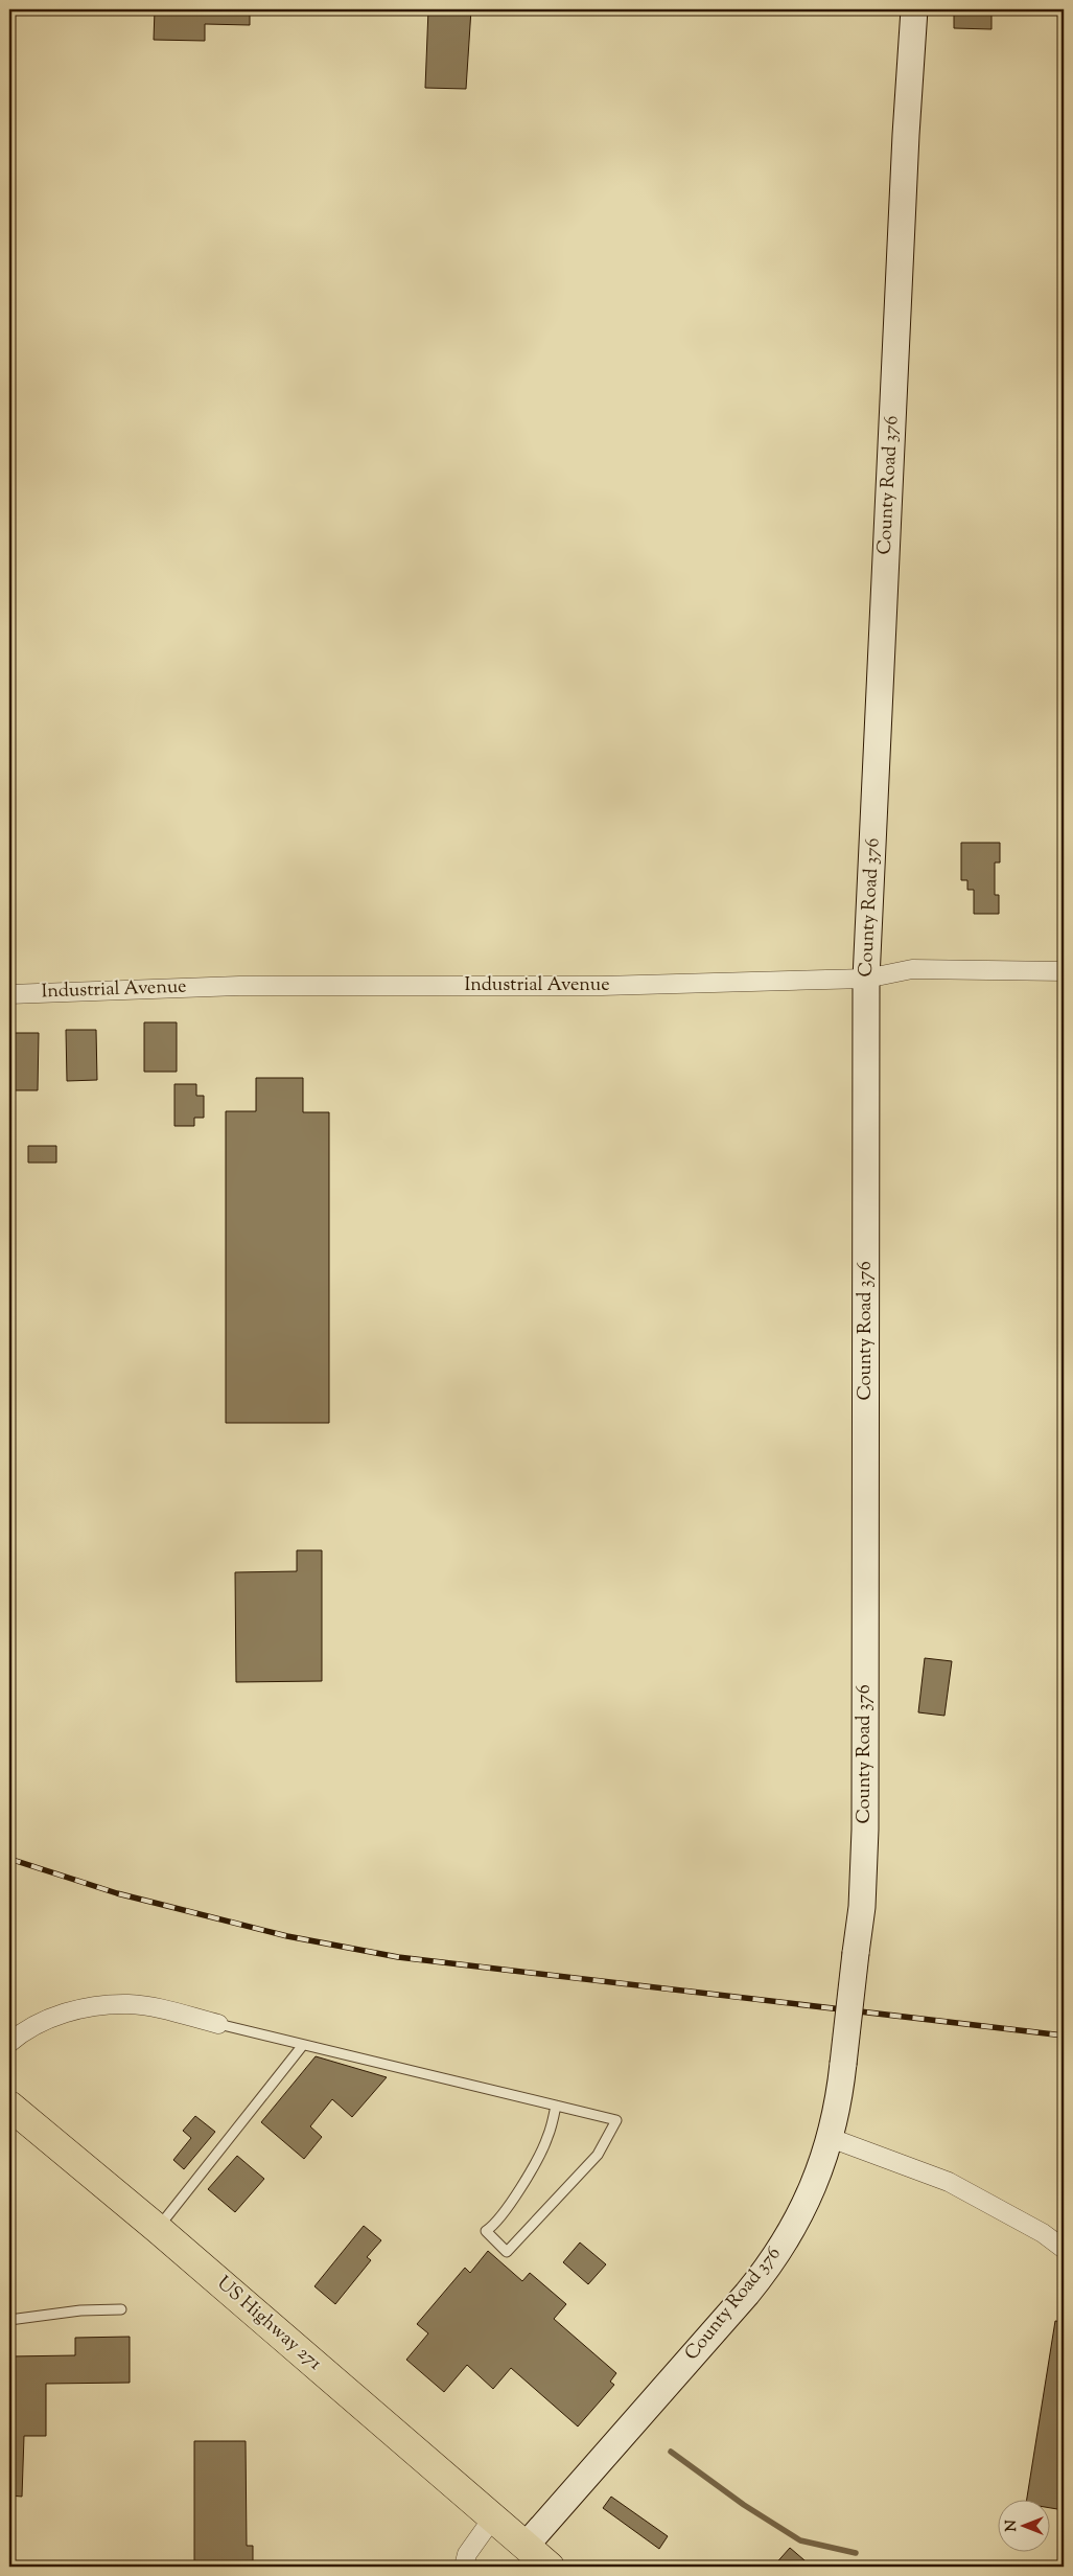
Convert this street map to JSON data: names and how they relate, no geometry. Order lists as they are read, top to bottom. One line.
{"streets":{"main road":["US Highway 271"],"street":["County Road 376","Industrial Avenue"]},"crossings":[["County Road 376","Industrial Avenue"],["County Road 376","US Highway 271"]],"north":"left"}
